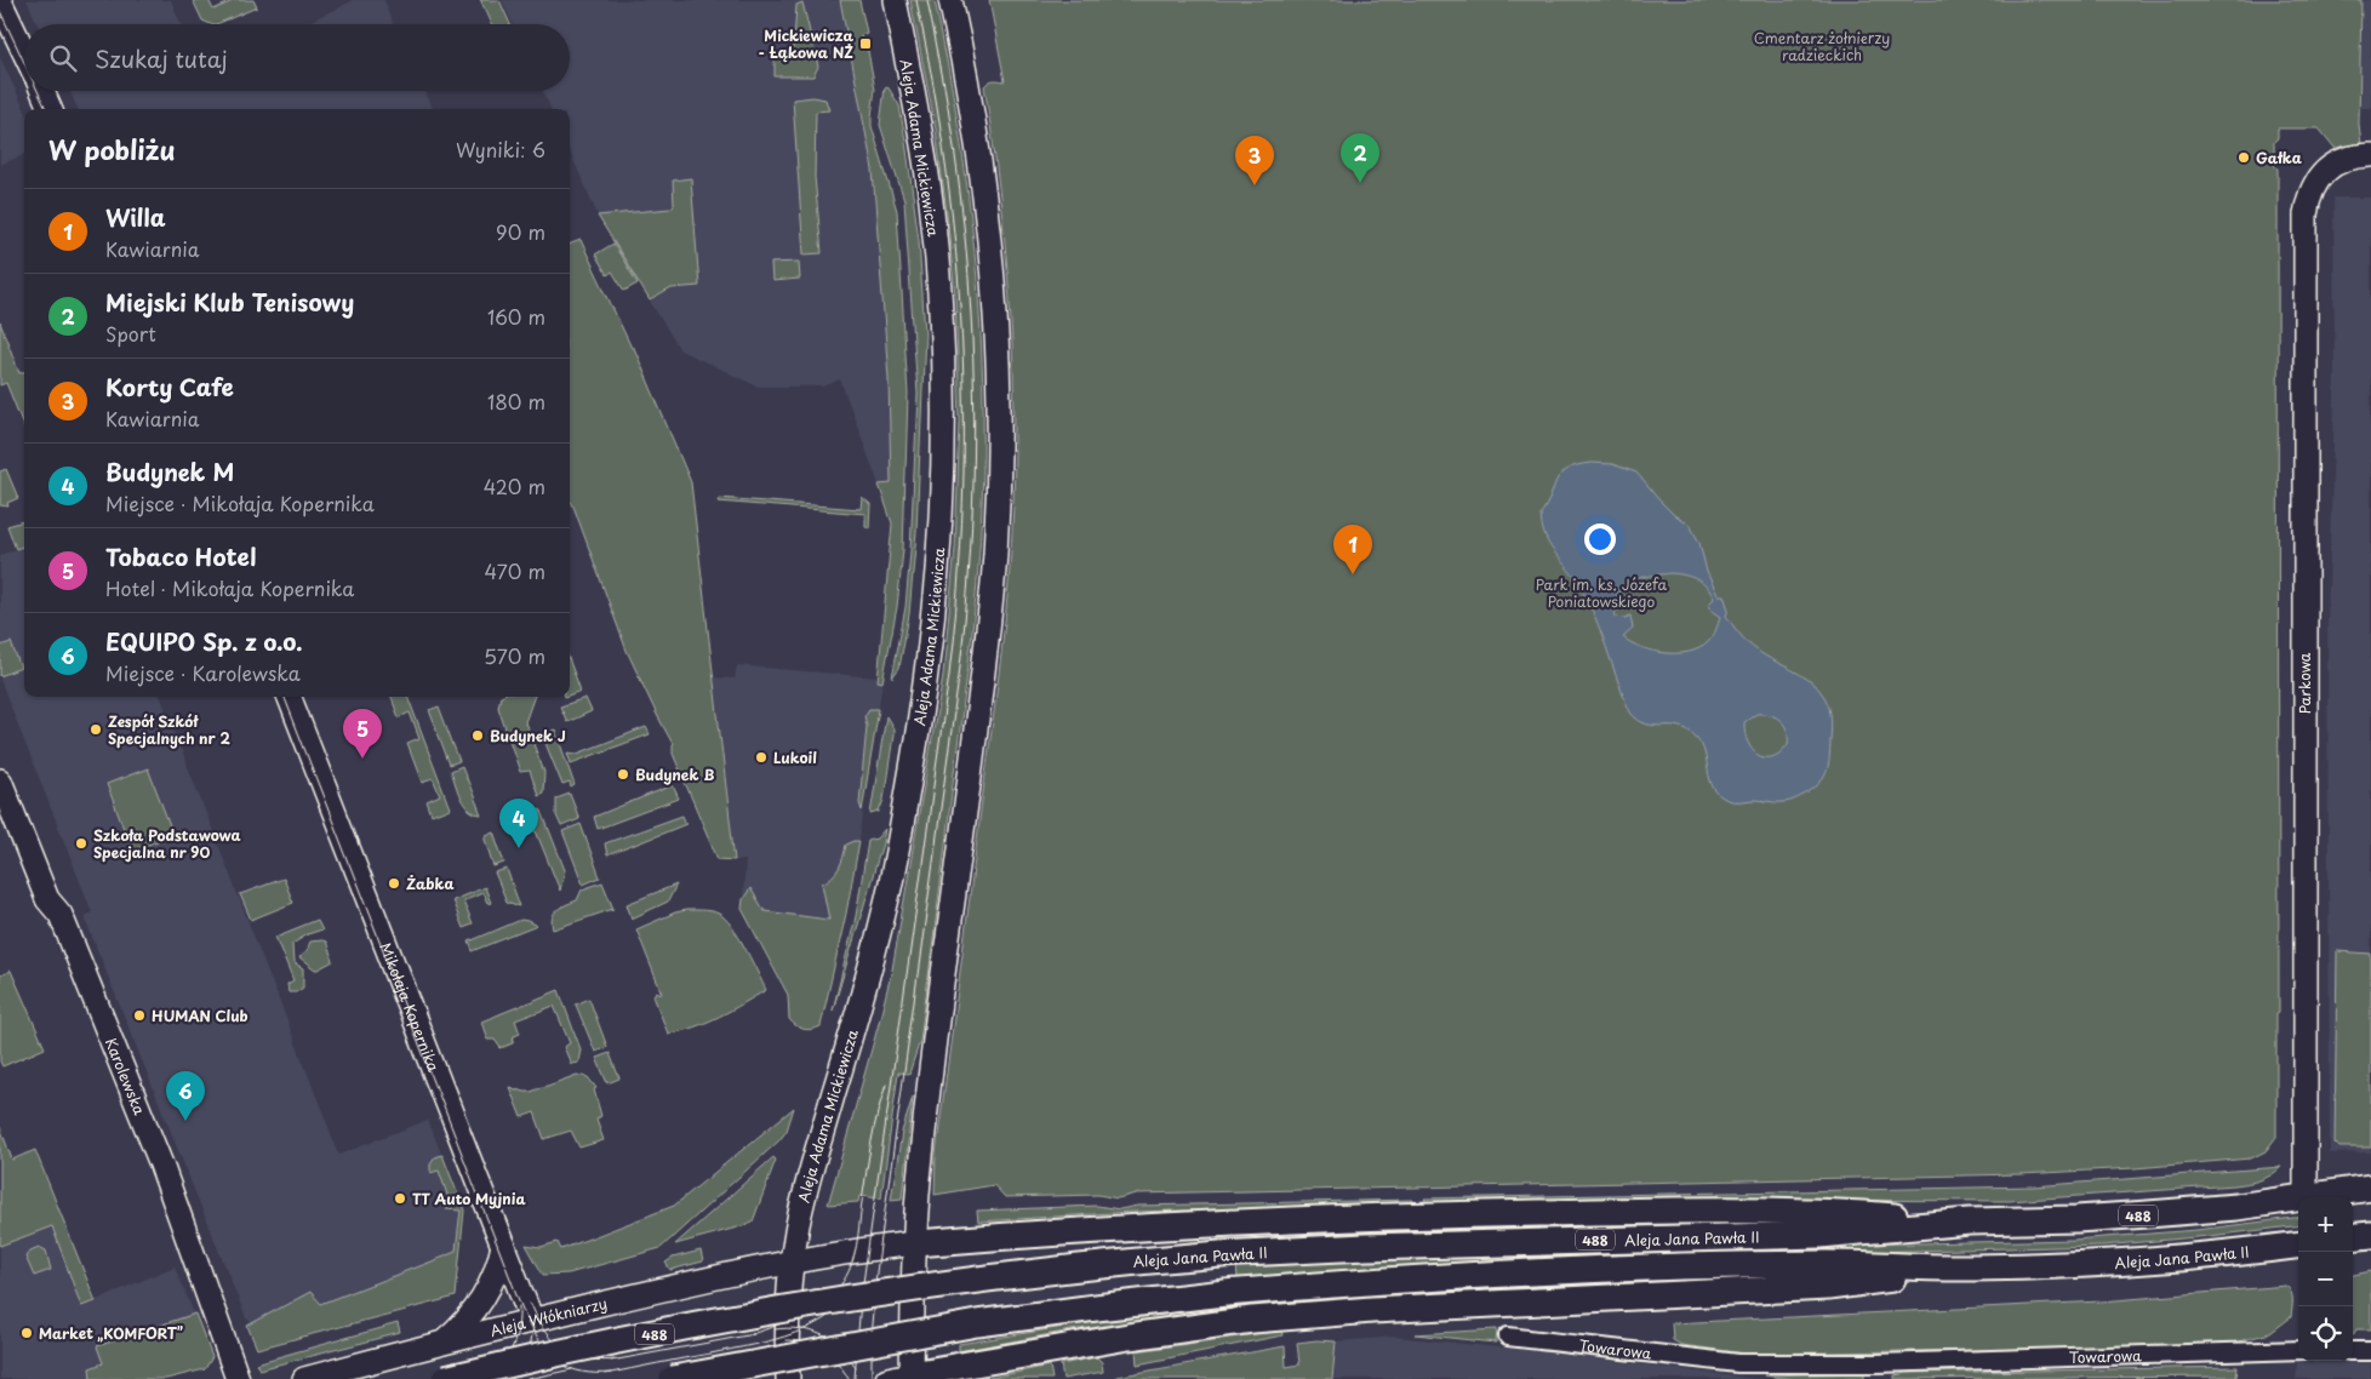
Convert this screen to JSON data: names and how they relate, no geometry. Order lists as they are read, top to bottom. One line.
{"streets":{"main road":["Aleja Adama Mickiewicza","Parkowa","Mikołaja Kopernika","Karolewska","488","Aleja Jana Pawła II","Aleja Włókniarzy"],"street":["Towarowa"]},"crossings":[["Aleja Adama Mickiewicza","Aleja Włókniarzy"],["Parkowa","Aleja Jana Pawła II"],["Mikołaja Kopernika","Aleja Włókniarzy"]],"parks":["Cmentarz żołnierzy radzieckich","Park im. ks. Józefa Poniatowskiego"],"places":{"transit":["Mickiewicza - Łąkowa NŻ"],"other":["Gałka","Zespół Szkół Specjalnych nr 2","Budynek J","Lukoil","Budynek B","Szkoła Podstawowa Specjalna nr 90","Żabka","HUMAN Club","TT Auto Myjnia","Market „KOMFORT”"]},"page":{"search":"Szukaj tutaj","heading":["W pobliżu","Wyniki: 6"],"pins":["2","3","1","5","4","6"],"list":[{"mark":"1","name":"Willa","note":"Kawiarnia","value":"90 m"},{"mark":"2","name":"Miejski Klub Tenisowy","note":"Sport","value":"160 m"},{"mark":"3","name":"Korty Cafe","note":"Kawiarnia","value":"180 m"},{"mark":"4","name":"Budynek M","note":"Miejsce · Mikołaja Kopernika","value":"420 m"},{"mark":"5","name":"Tobaco Hotel","note":"Hotel · Mikołaja Kopernika","value":"470 m"},{"mark":"6","name":"EQUIPO Sp. z o.o.","note":"Miejsce · Karolewska","value":"570 m"}],"map_buttons":["+","−"]}}
